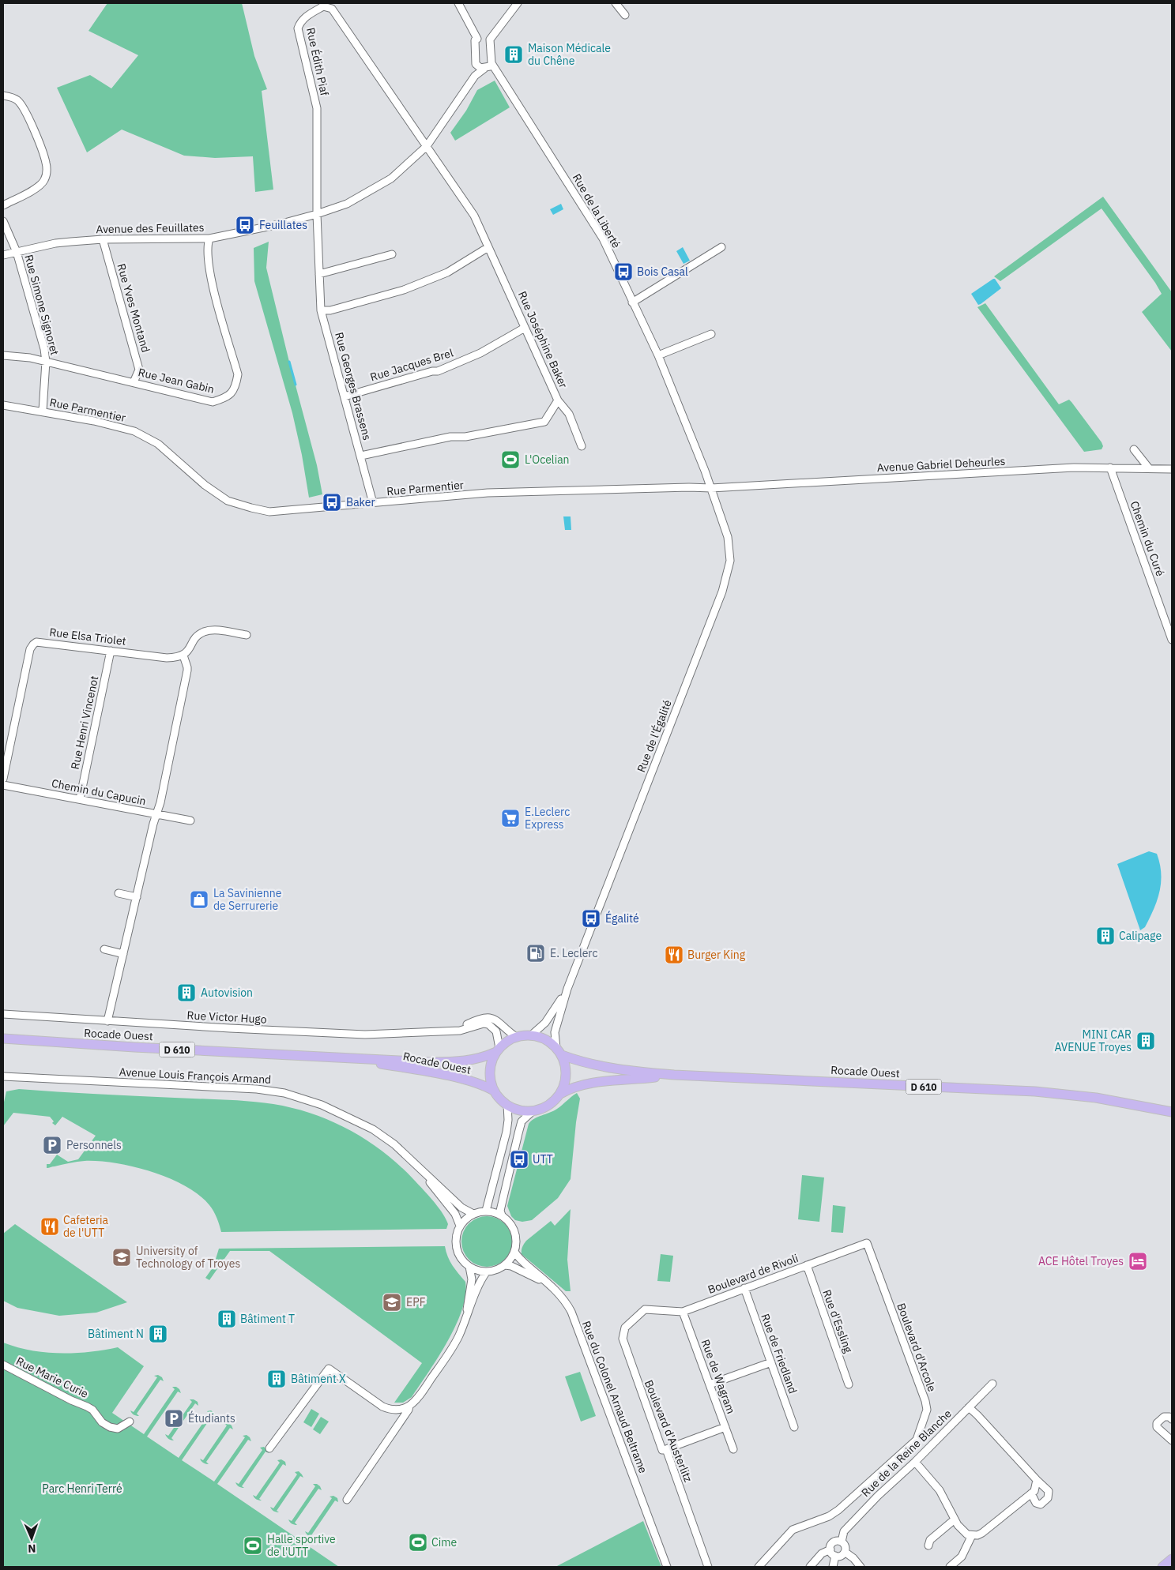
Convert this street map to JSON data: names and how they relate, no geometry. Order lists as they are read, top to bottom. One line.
{"streets":{"main road":["Rocade Ouest","D 610"],"street":["Rue Édith Piaf","Rue de la Liberté","Avenue des Feuillates","Rue Simone Signoret","Rue Yves Montand","Rue Joséphine Baker","Rue Jacques Brel","Rue Jean Gabin","Rue Georges Brassens","Rue Parmentier","Avenue Gabriel Deheurles","Chemin du Curé","Rue Elsa Triolet","Rue Henri Vincenot","Rue de l'Égalité","Chemin du Capucin","Rue Victor Hugo","Avenue Louis François Armand","Boulevard de Rivoli","Rue d'Essling","Boulevard d'Arcole","Rue de Friedland","Rue de Wagram","Rue Marie Curie","Rue du Colonel Arnaud Beltrame","Boulevard d'Austerlitz","Rue de la Reine Blanche"]},"crossings":[["Rue Édith Piaf","Avenue des Feuillates"],["Rue Édith Piaf","Rue Joséphine Baker"],["Rue Édith Piaf","Rue Georges Brassens"],["Rue de la Liberté","Avenue des Feuillates"],["Rue de la Liberté","Rue Parmentier"],["Rue de la Liberté","Avenue Gabriel Deheurles"],["Rue de la Liberté","Rue de l'Égalité"],["Avenue des Feuillates","Rue Simone Signoret"],["Avenue des Feuillates","Rue Yves Montand"],["Avenue des Feuillates","Rue Joséphine Baker"],["Avenue des Feuillates","Rue Jean Gabin"],["Avenue des Feuillates","Rue Georges Brassens"],["Rue Simone Signoret","Rue Jean Gabin"],["Rue Simone Signoret","Rue Parmentier"],["Rue Yves Montand","Rue Jean Gabin"],["Rue Joséphine Baker","Rue Jacques Brel"],["Rue Joséphine Baker","Rue Georges Brassens"],["Rue Jacques Brel","Rue Georges Brassens"],["Rue Georges Brassens","Rue Parmentier"],["Rue Parmentier","Avenue Gabriel Deheurles"],["Rue Parmentier","Rue de l'Égalité"],["Avenue Gabriel Deheurles","Chemin du Curé"],["Avenue Gabriel Deheurles","Rue de l'Égalité"],["Rue Elsa Triolet","Rue Henri Vincenot"],["Rue Henri Vincenot","Chemin du Capucin"],["Rue Victor Hugo","Rocade Ouest"],["Avenue Louis François Armand","Rue du Colonel Arnaud Beltrame"],["Boulevard de Rivoli","Rue d'Essling"],["Boulevard de Rivoli","Boulevard d'Arcole"],["Boulevard de Rivoli","Rue de Friedland"],["Boulevard de Rivoli","Rue de Wagram"],["Boulevard de Rivoli","Boulevard d'Austerlitz"]],"parks":["Parc Henri Terré"],"places":{"building":["Maison Médicale du Chêne","Calipage","Autovision","MINI CAR AVENUE Troyes","Bâtiment T","Bâtiment N","Bâtiment X"],"bus stop":["Feuillates","Bois Casal","Baker","Égalité","UTT"],"sports":["L'Ocelian","Cime","Halle sportive de l'UTT"],"supermarket":["E.Leclerc Express"],"shop":["La Savinienne de Serrurerie"],"fuel station":["E. Leclerc"],"restaurant":["Burger King","Cafeteria de l'UTT"],"parking":["Personnels","Étudiants"],"school or university":["University of Technology of Troyes","EPF"],"hotel":["ACE Hôtel Troyes"]},"north":"bottom"}
